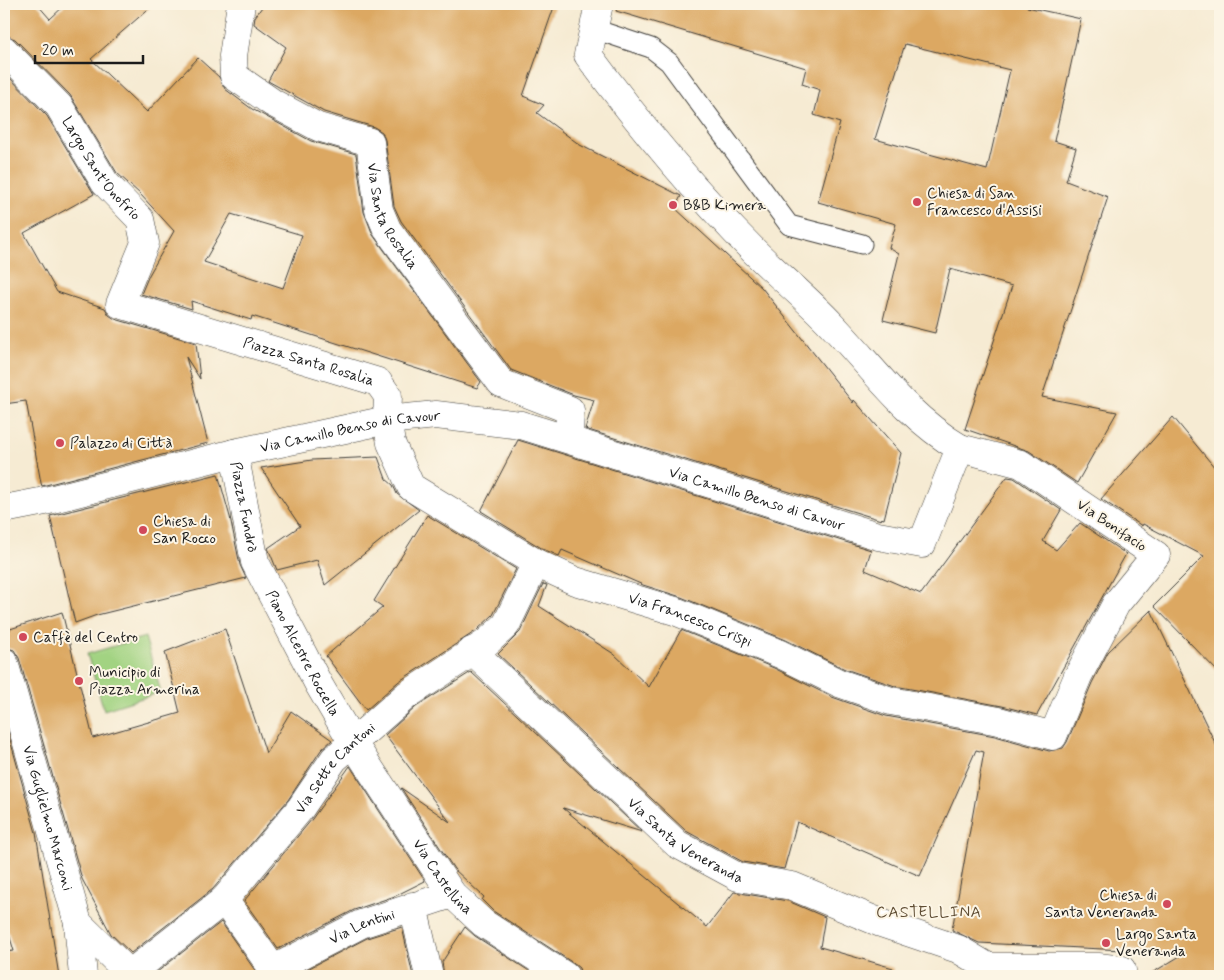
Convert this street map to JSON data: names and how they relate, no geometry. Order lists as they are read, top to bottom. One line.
{"streets":{"street":["Largo Sant'Onofrio","Via Santa Rosalia","Piazza Santa Rosalia","Via Camillo Benso di Cavour","Piazza Fundrò","Via Bonifacio","Via Francesco Crispi","Piano Alcestre Roccella","Via Sette Cantoni","Via Guglielmo Marconi","Via Santa Veneranda","Via Castellina","Via Lentini"]},"crossings":[["Largo Sant'Onofrio","Piazza Santa Rosalia"],["Via Santa Rosalia","Via Camillo Benso di Cavour"],["Piazza Santa Rosalia","Via Camillo Benso di Cavour"],["Piazza Santa Rosalia","Via Francesco Crispi"],["Via Camillo Benso di Cavour","Piazza Fundrò"],["Via Camillo Benso di Cavour","Via Bonifacio"],["Via Camillo Benso di Cavour","Via Francesco Crispi"],["Piazza Fundrò","Piano Alcestre Roccella"],["Via Bonifacio","Via Francesco Crispi"],["Via Francesco Crispi","Via Sette Cantoni"],["Piano Alcestre Roccella","Via Sette Cantoni"],["Piano Alcestre Roccella","Via Castellina"],["Via Sette Cantoni","Via Santa Veneranda"],["Via Sette Cantoni","Via Castellina"],["Via Castellina","Via Lentini"]],"districts":["CASTELLINA"],"places":["Chiesa di San Francesco d'Assisi","B&B Kimera","Palazzo di Città","Chiesa di San Rocco","Caffè del Centro","Municipio di Piazza Armerina","Chiesa di Santa Veneranda","Largo Santa Veneranda"],"scale_bar":"20 m"}
